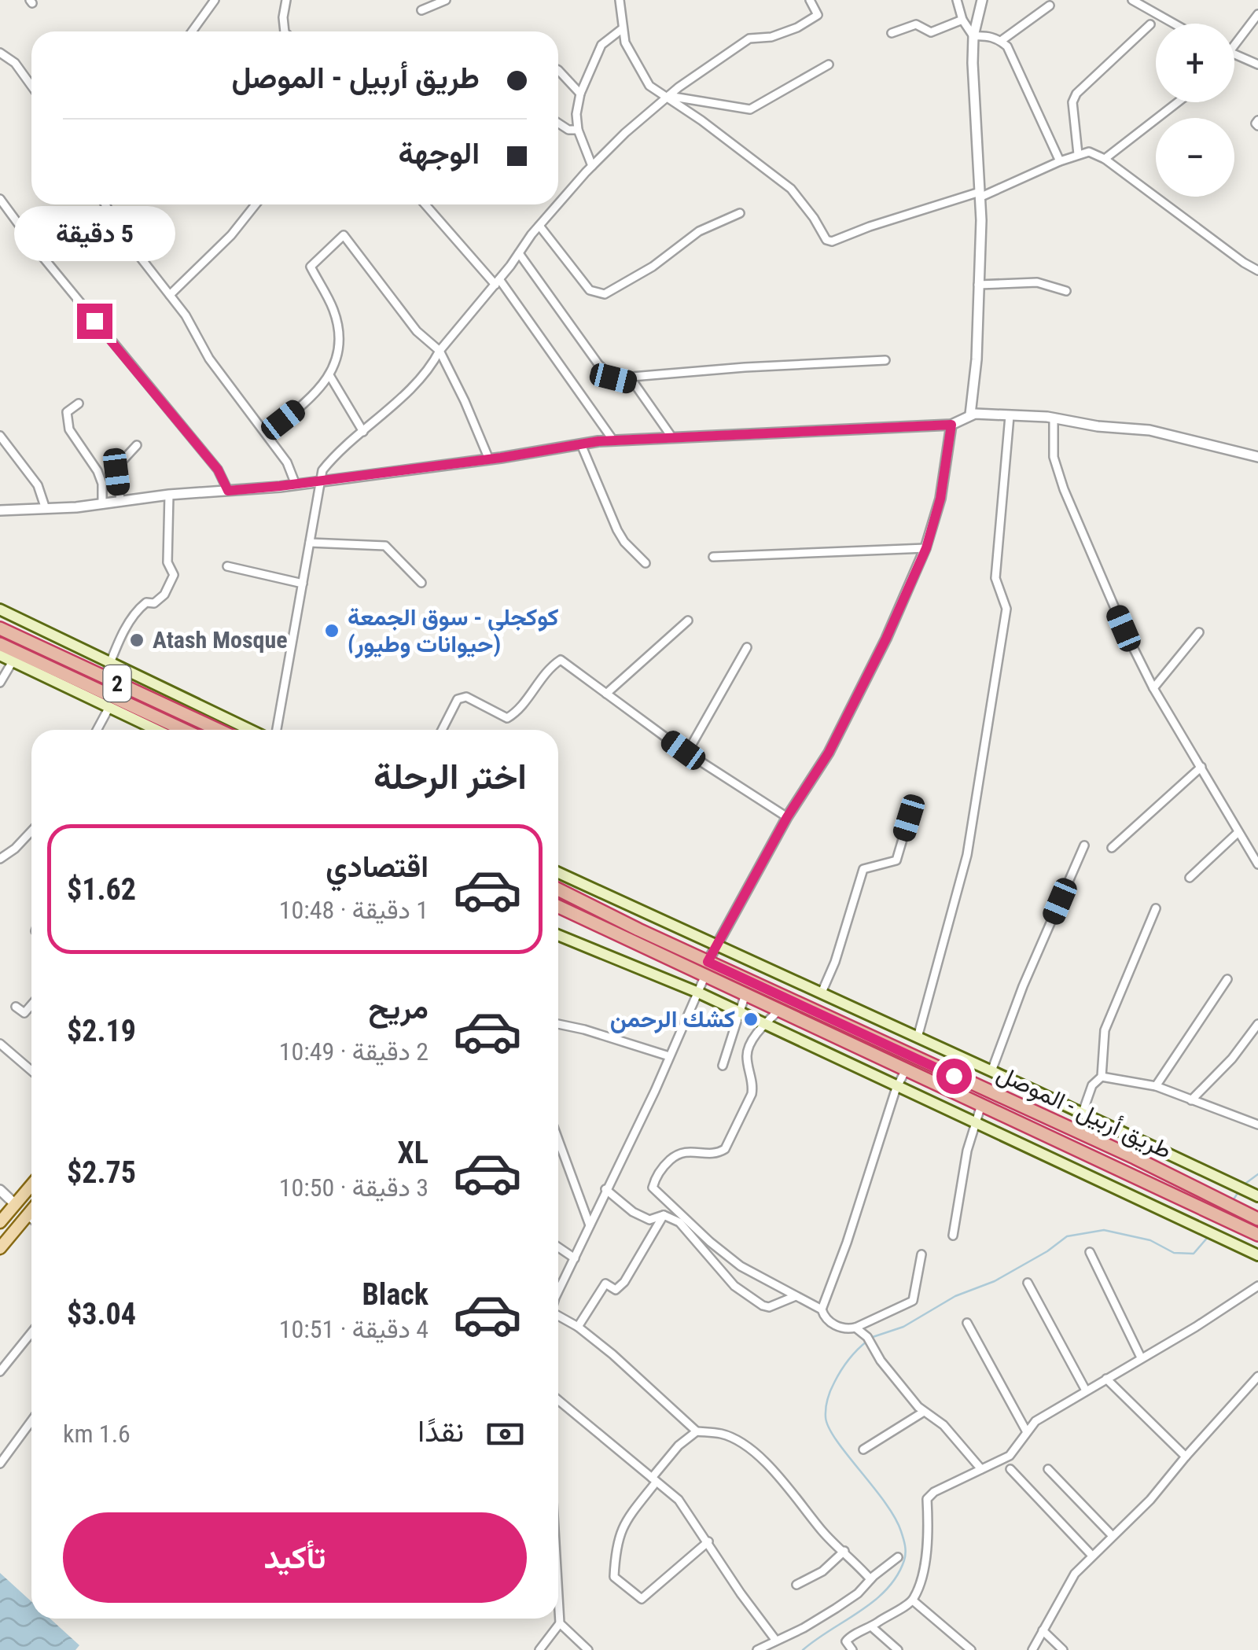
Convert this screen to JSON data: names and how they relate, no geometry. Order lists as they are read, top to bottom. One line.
{"streets":{"highway":["2","طريق أربيل - الموصل"]},"places":["كوكجلي - سوق الجمعة (حيوانات وطيور)","Atash Mosque","كشك الرحمن"],"page":{"map_buttons":["+","−"],"banner":["طريق أربيل - الموصل","الوجهة"],"bubble":"5 دقيقة","heading":"اختر الرحلة","list":[{"name":"اقتصادي","note":"1 دقيقة · 10:48","value":"$1.62"},{"name":"مريح","note":"2 دقيقة · 10:49","value":"$2.19"},{"name":"XL","note":"3 دقيقة · 10:50","value":"$2.75"},{"name":"Black","note":"4 دقيقة · 10:51","value":"$3.04"}],"pay":["نقدًا","1.6 km"],"buttons":"تأكيد"}}
